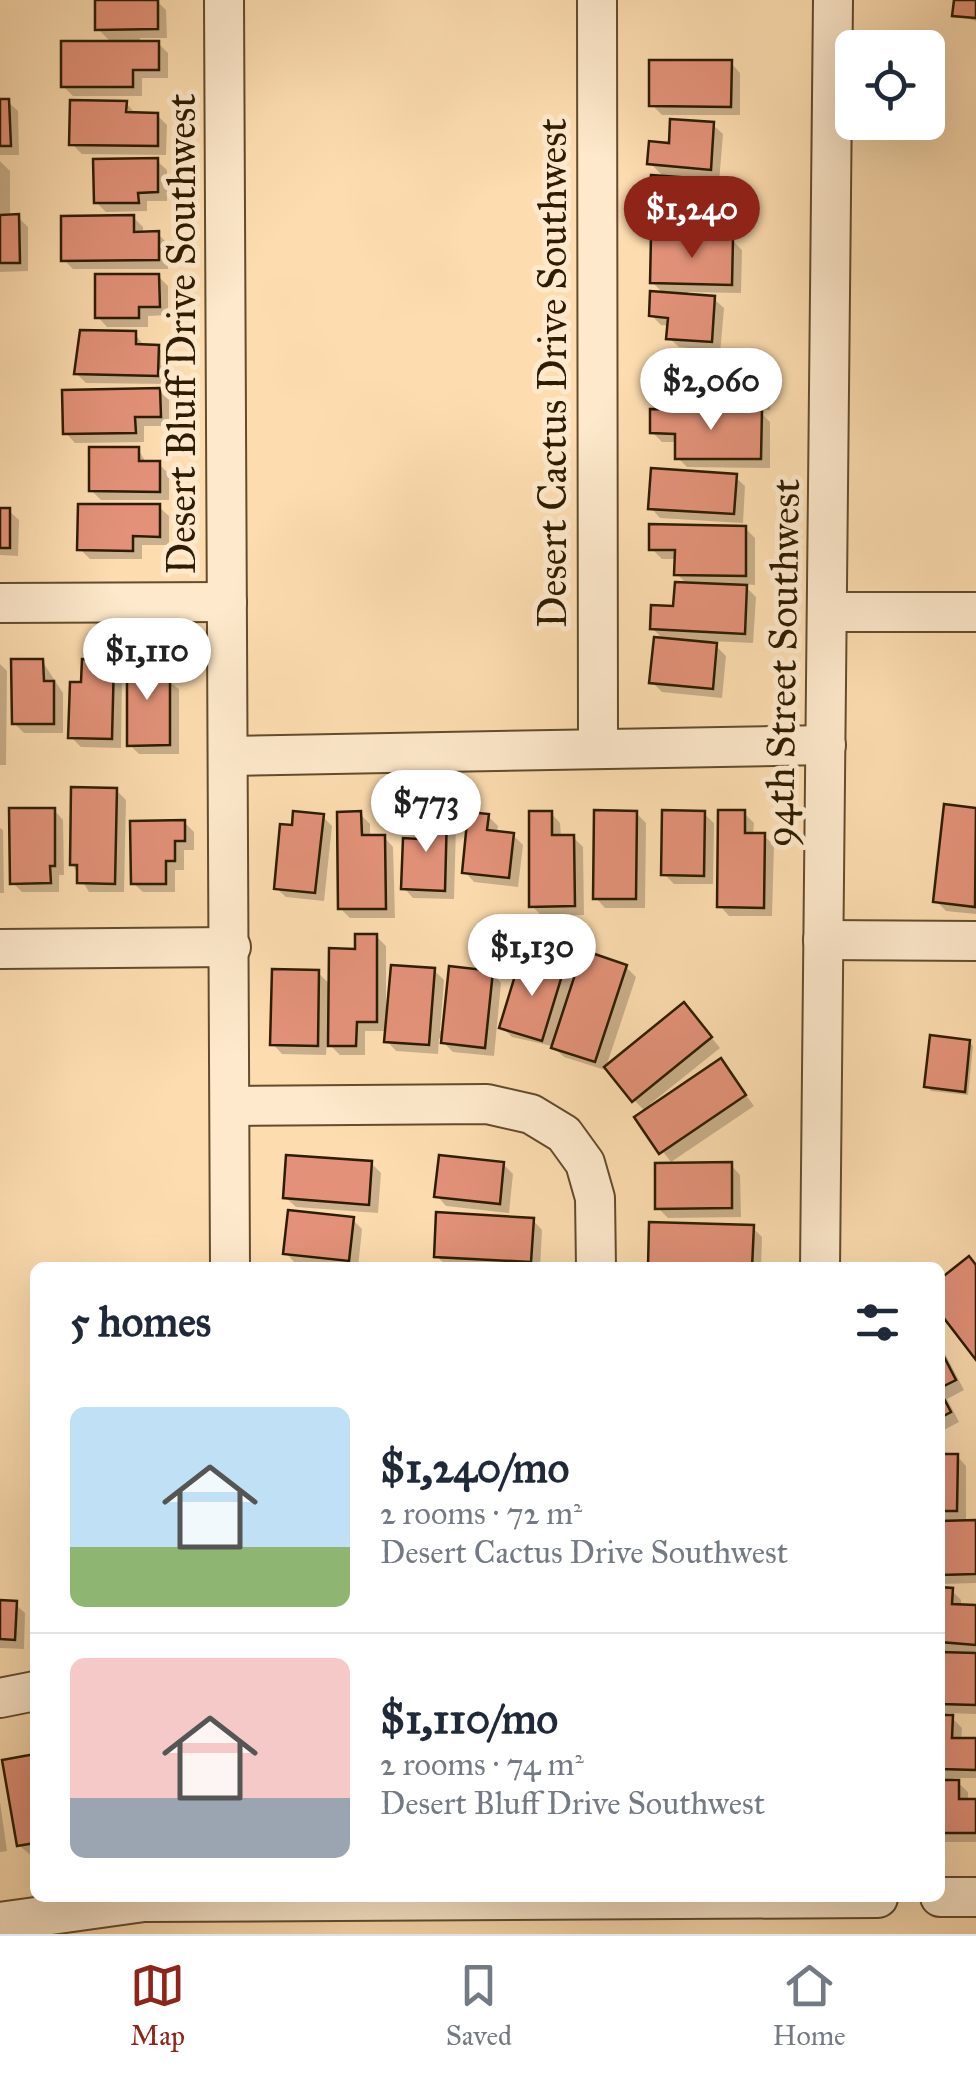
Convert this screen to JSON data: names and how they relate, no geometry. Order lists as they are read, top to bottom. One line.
{"streets":{"street":["Desert Bluff Drive Southwest","Desert Cactus Drive Southwest","94th Street Southwest"]},"page":{"price":["$1,240","$2,060","$1,110","$773","$1,130"],"heading":"5 homes","list":[{"name":"$1,240/mo","note":"2 rooms · 72 m² · Desert Cactus Drive Southwest"},{"name":"$1,110/mo","note":"2 rooms · 74 m² · Desert Bluff Drive Southwest"}],"tabs":["Map","Saved","Home"]}}
